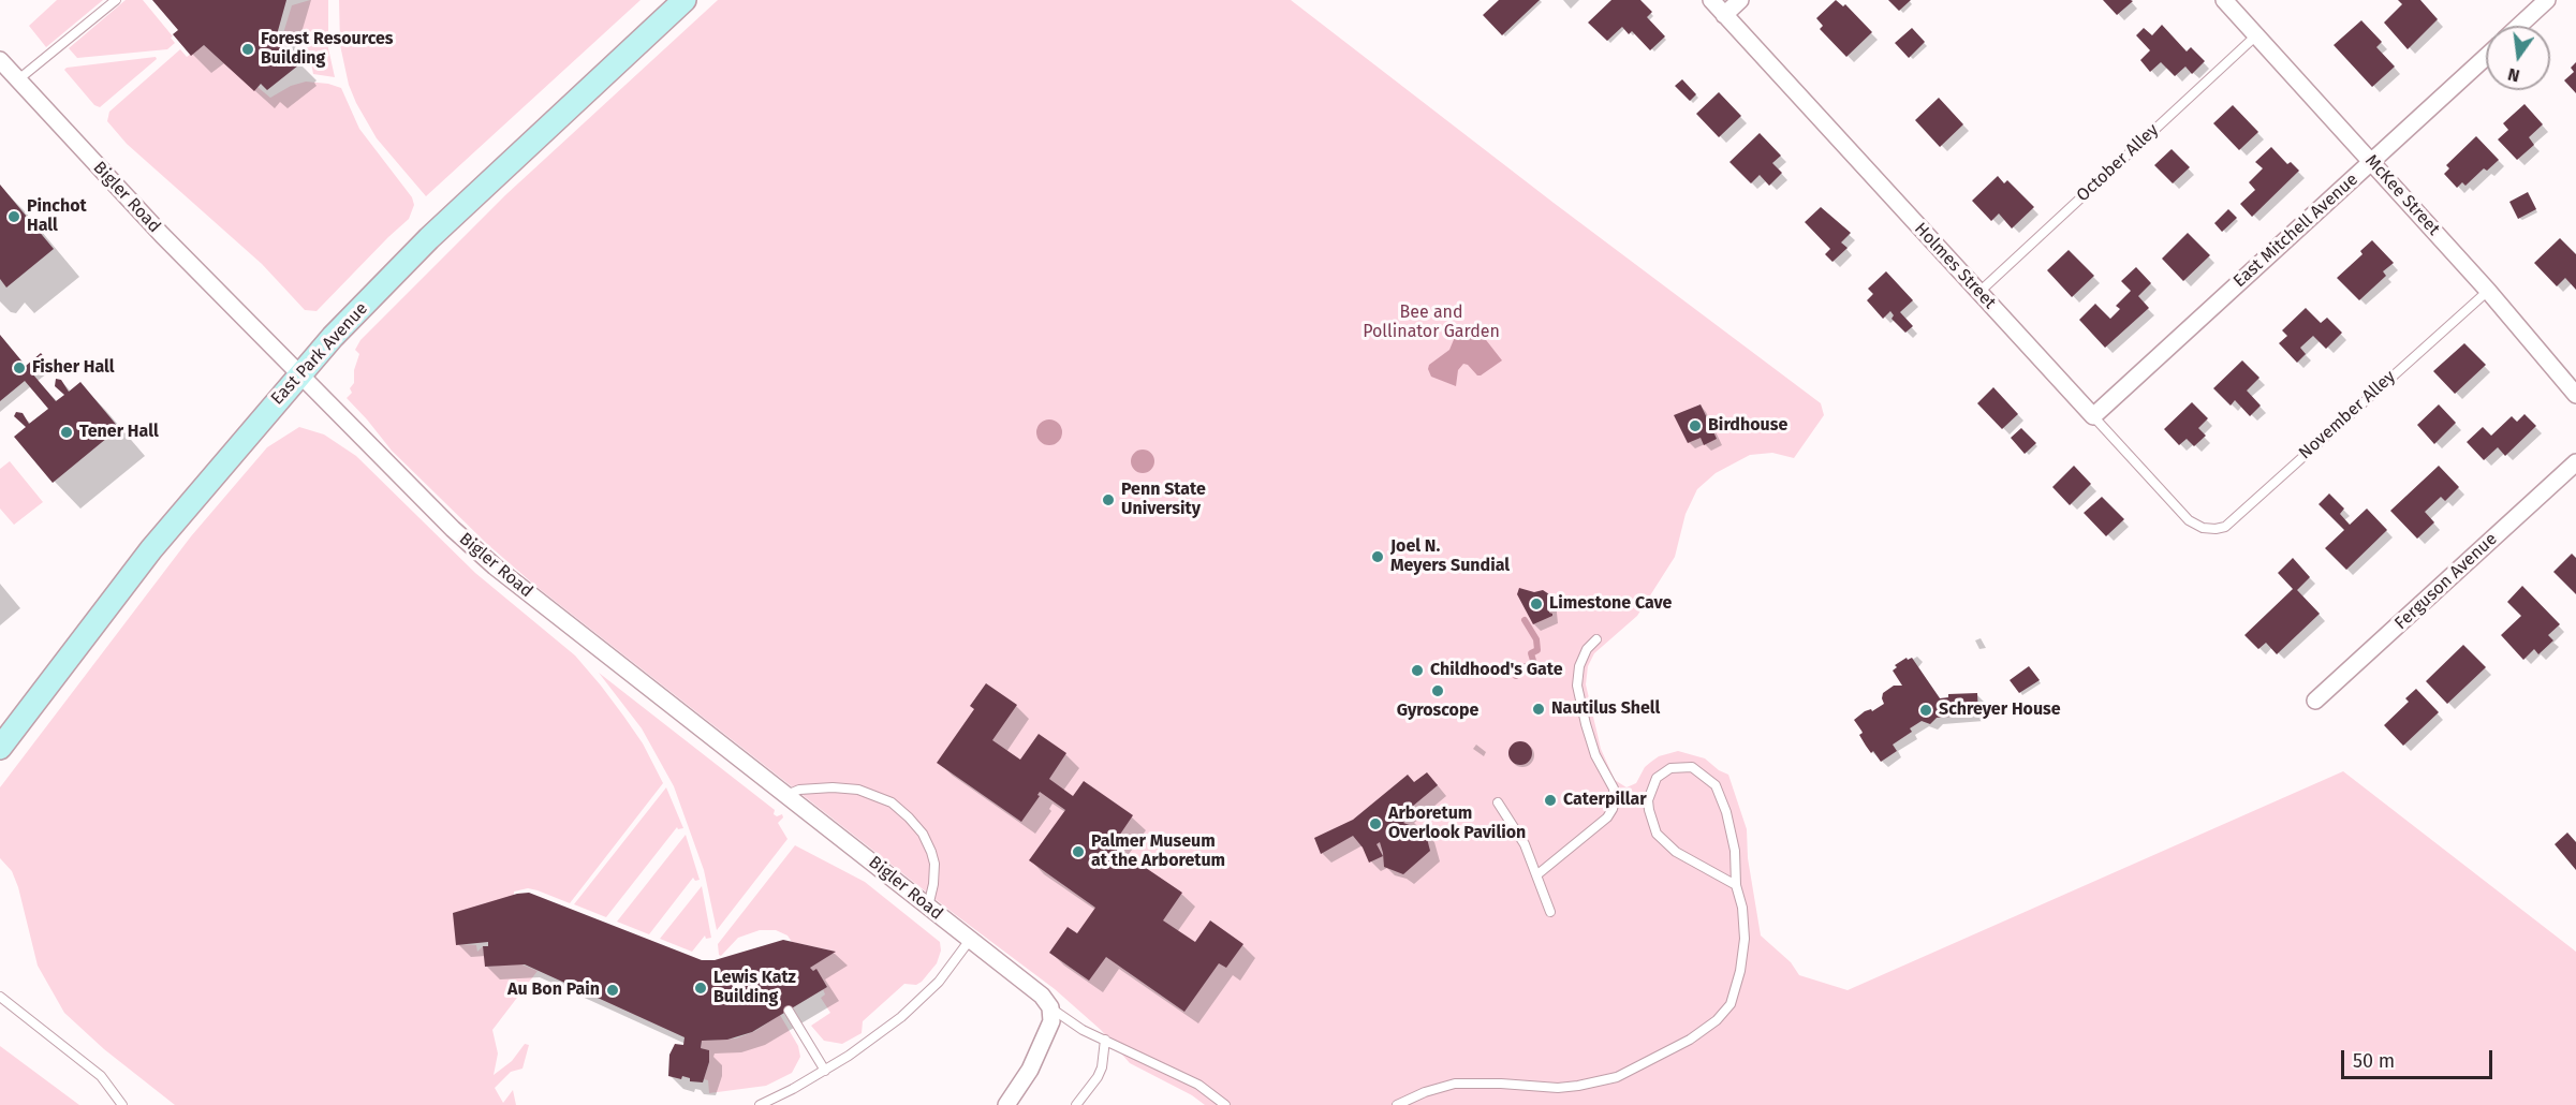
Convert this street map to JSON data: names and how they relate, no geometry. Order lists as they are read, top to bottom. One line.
{"streets":{"main road":["East Park Avenue"],"street":["McKee Street","Bigler Road","East Mitchell Avenue","Holmes Street","Ferguson Avenue"],"lane":["October Alley","November Alley"]},"crossings":[["October Alley","McKee Street"],["October Alley","Holmes Street"],["McKee Street","East Mitchell Avenue"],["McKee Street","November Alley"],["Bigler Road","East Park Avenue"],["East Mitchell Avenue","Holmes Street"],["Holmes Street","November Alley"]],"parks":["Bee and Pollinator Garden"],"places":["Forest Resources Building","Pinchot Hall","Fisher Hall","Birdhouse","Tener Hall","Penn State University","Joel N. Meyers Sundial","Limestone Cave","Childhood's Gate","Gyroscope","Nautilus Shell","Schreyer House","Caterpillar","Arboretum Overlook Pavilion","Palmer Museum at the Arboretum","Lewis Katz Building","Au Bon Pain"],"scale_bar":"50 m","north":"bottom"}
